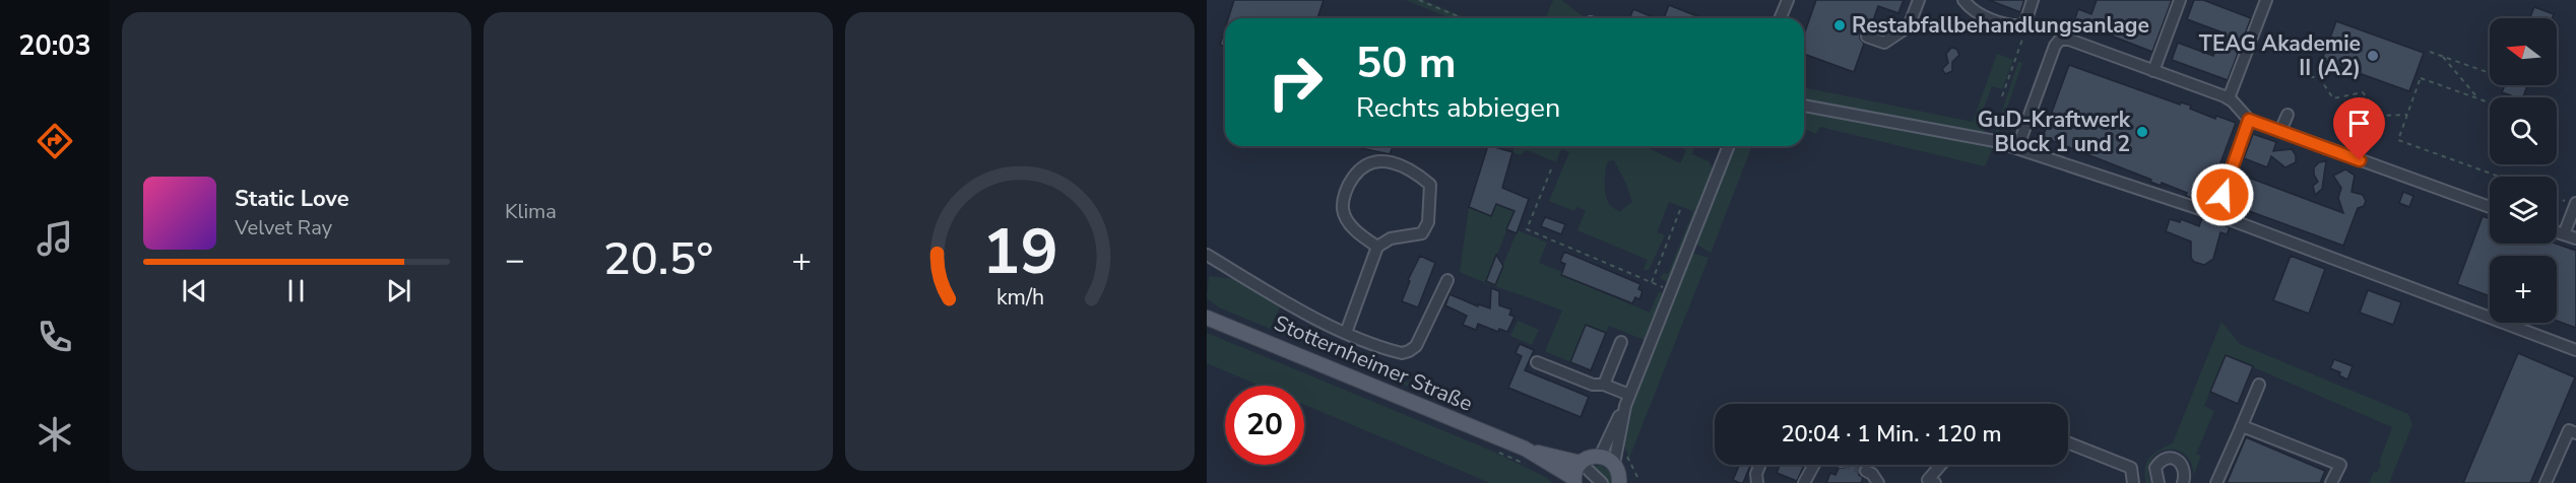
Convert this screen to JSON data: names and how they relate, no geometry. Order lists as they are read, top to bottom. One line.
{"streets":{"main road":["Stotternheimer Straße"]},"places":["Restabfallbehandlungsanlage","TEAG Akademie II (A2)","GuD-Kraftwerk Block 1 und 2"],"north":"left","page":{"tabs":"20:03","tile":"Klima","map_buttons":"+","turn":["50 m","Rechts abbiegen"],"song":["Static Love","Velvet Ray"],"heat":["−","20.5°","+"],"limit":"20","trip":"20:04 · 1 Min. · 120 m","gauge":["19","km/h"]}}
